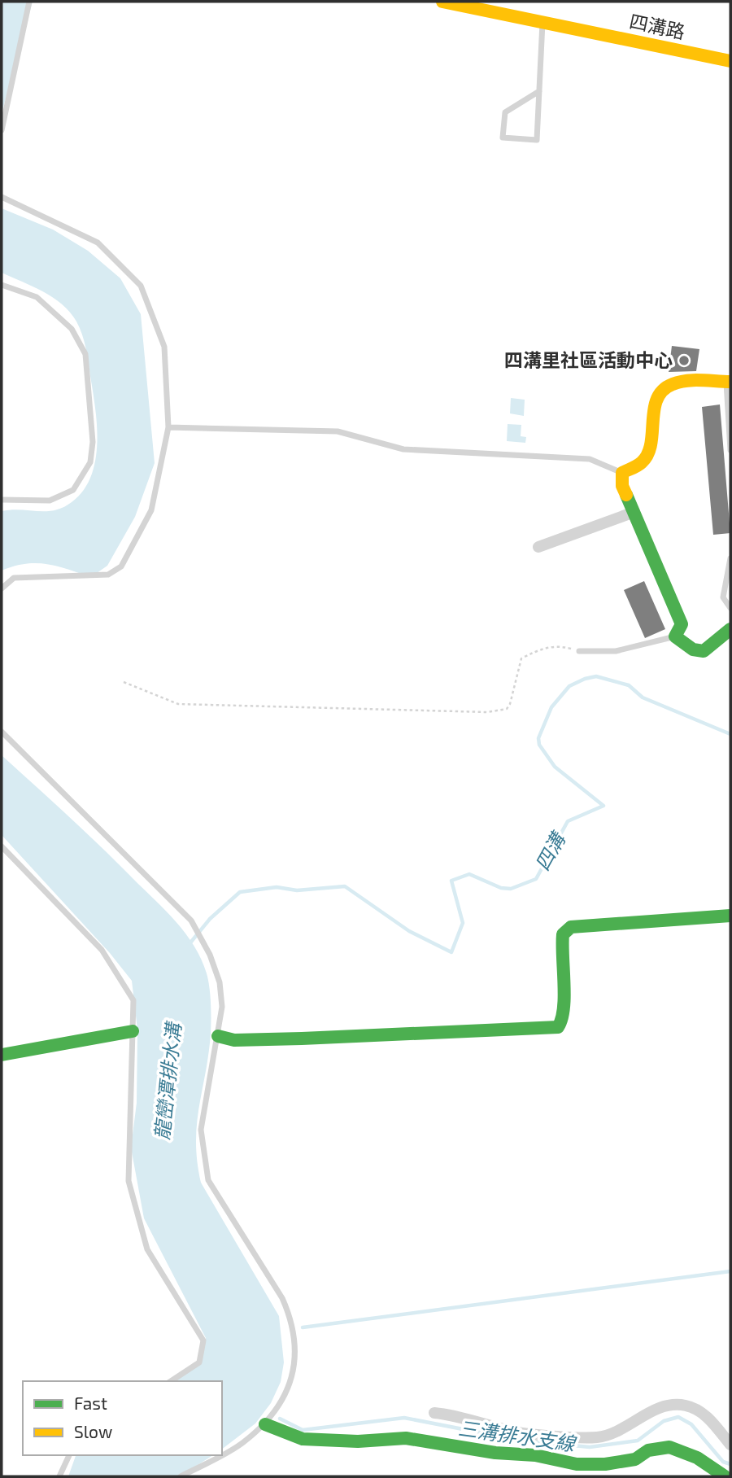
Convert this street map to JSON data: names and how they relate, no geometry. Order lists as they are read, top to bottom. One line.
{"streets":{"street":["四溝路"]},"water":["四溝","龍巒潭排水溝","三溝排水支線"],"places":["四溝里社區活動中心"],"legend":["Fast","Slow"]}
